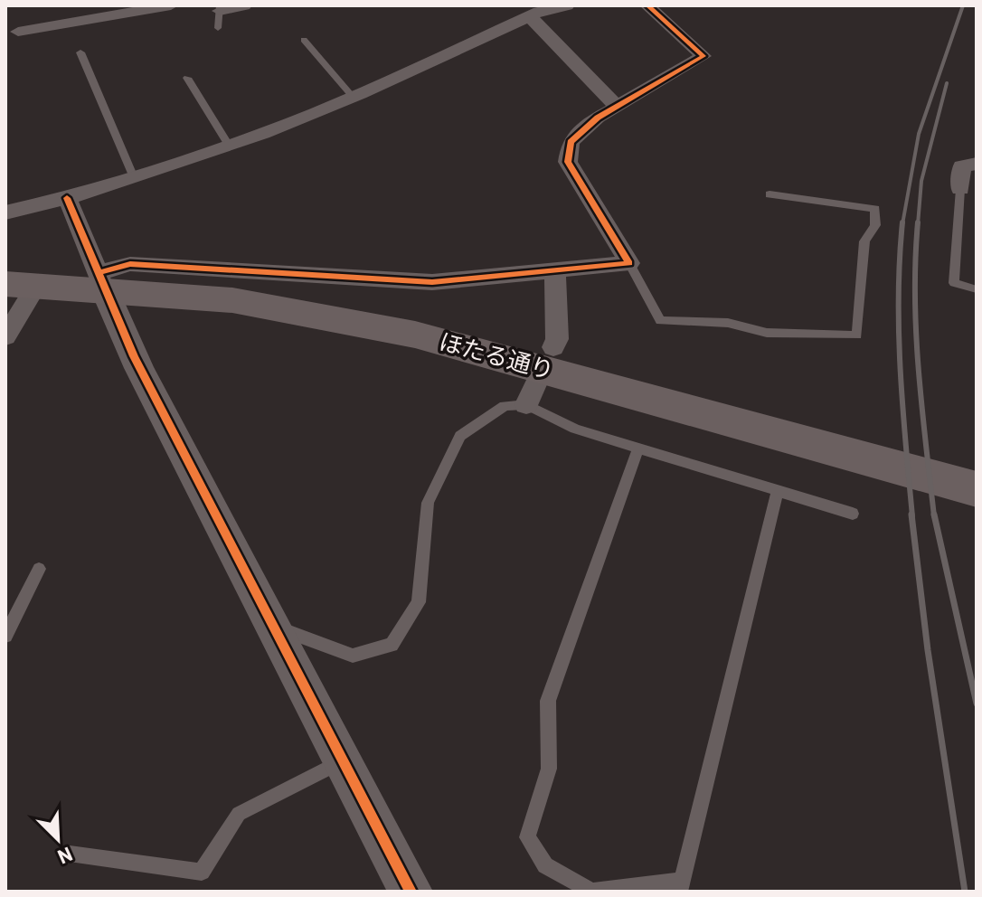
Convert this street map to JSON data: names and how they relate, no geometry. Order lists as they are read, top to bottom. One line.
{"streets":{"main road":["ほたる通り"]},"north":"bottom right"}
